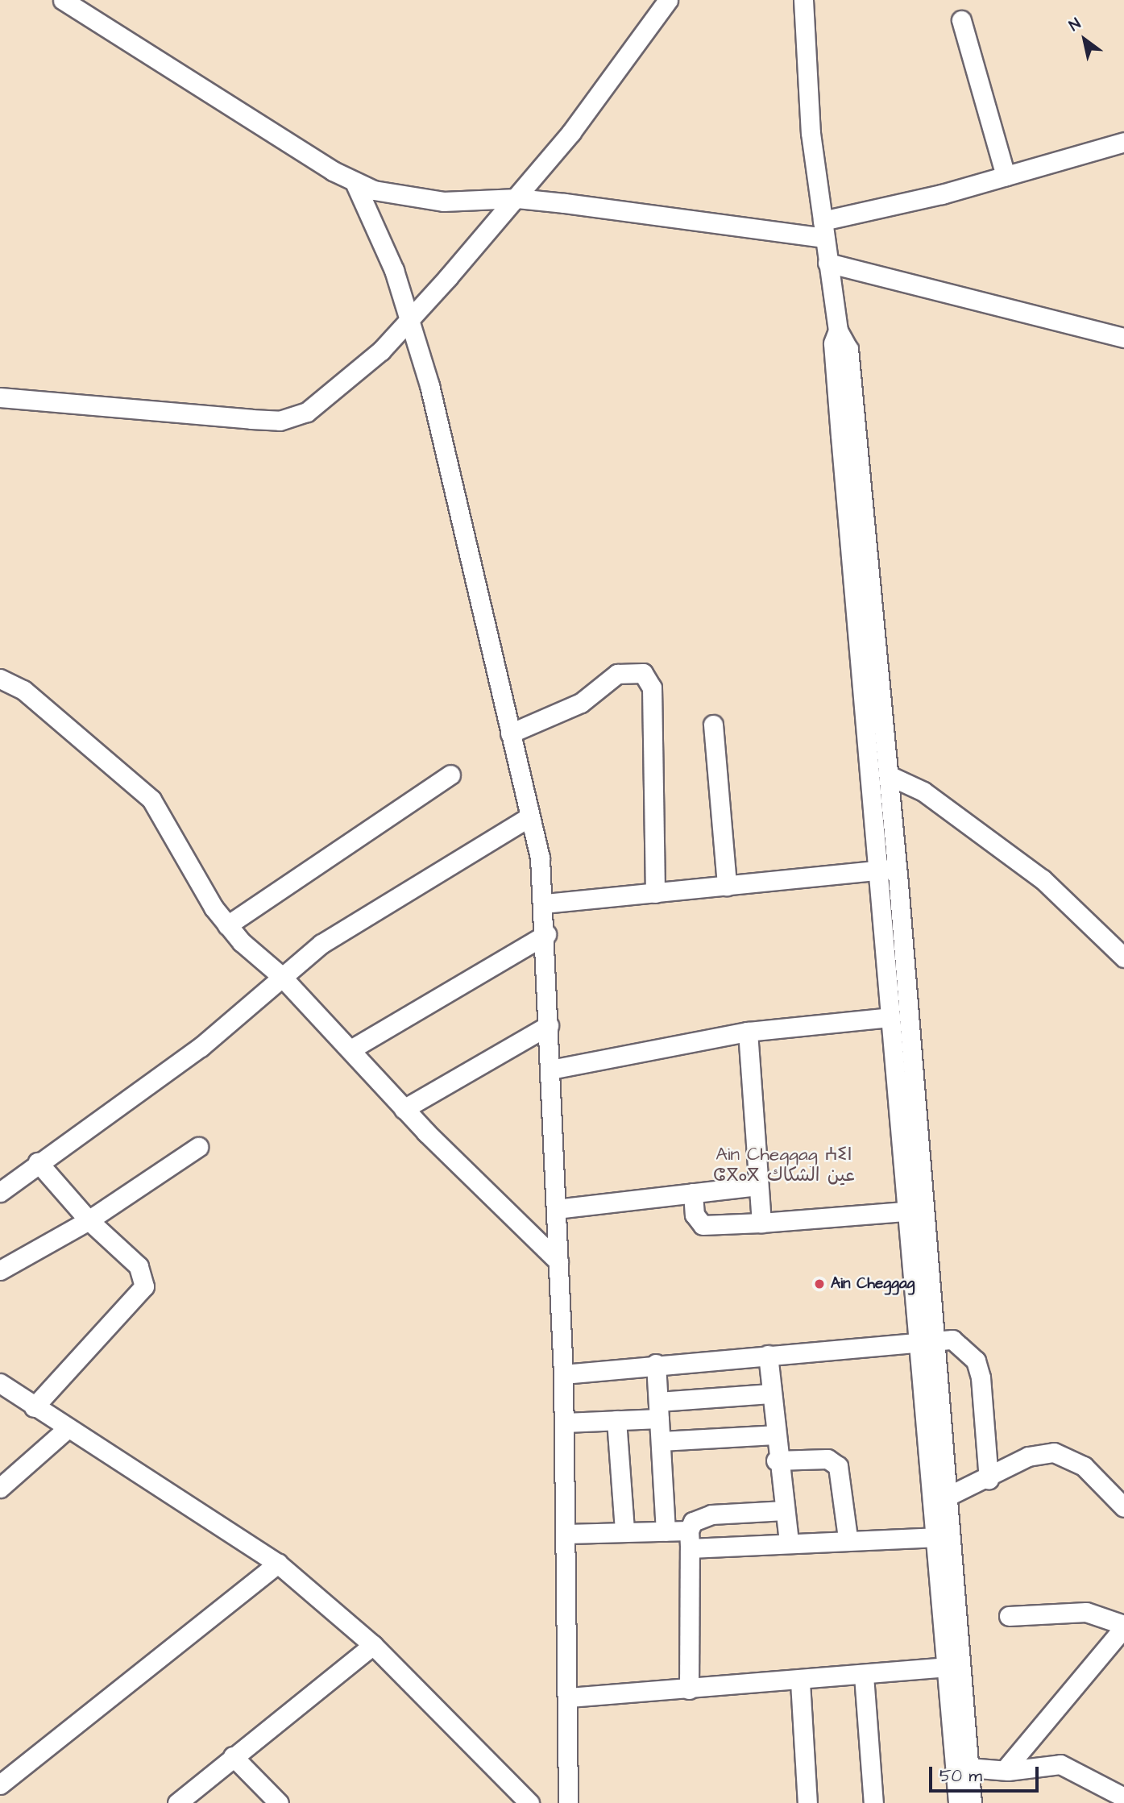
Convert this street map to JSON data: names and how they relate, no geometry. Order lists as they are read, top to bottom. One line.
{"districts":["Ain Cheggag ⵄⵉⵏ ⵛⴳⴰⴳ عين الشكاك"],"places":["Ain Cheggag"],"scale_bar":"50 m","north":"top left"}
